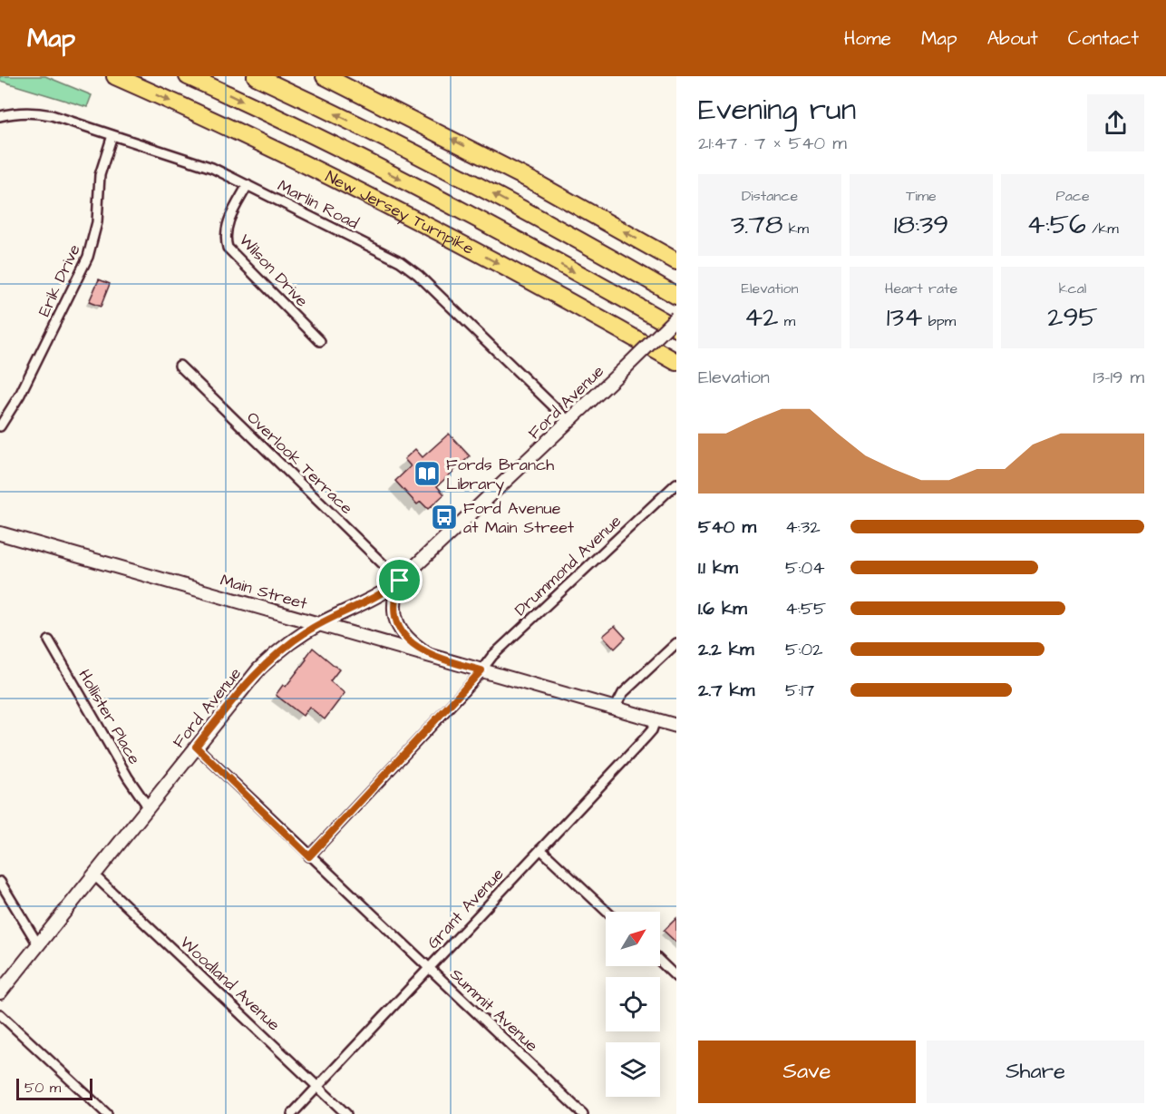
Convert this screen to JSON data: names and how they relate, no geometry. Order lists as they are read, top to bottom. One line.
{"streets":{"highway":["New Jersey Turnpike"],"street":["Marlin Road","Wilson Drive","Erik Drive","Ford Avenue","Overlook Terrace","Drummond Avenue","Main Street","Hollister Place","Grant Avenue","Woodland Avenue","Summit Avenue"]},"crossings":[["Marlin Road","Wilson Drive"],["Marlin Road","Erik Drive"],["Marlin Road","Ford Avenue"],["Ford Avenue","Overlook Terrace"],["Ford Avenue","Main Street"],["Ford Avenue","Hollister Place"],["Ford Avenue","Woodland Avenue"],["Ford Avenue","Summit Avenue"],["Drummond Avenue","Main Street"],["Drummond Avenue","Summit Avenue"],["Main Street","Grant Avenue"],["Grant Avenue","Woodland Avenue"],["Grant Avenue","Summit Avenue"]],"places":{"library":["Fords Branch Library"],"bus stop":["Ford Avenue at Main Street"]},"scale_bar":"50 m","north":"top right","page":{"header":"Map","nav":["Home","Map","About","Contact"],"heading":["Evening run","21:47 · 7 × 540 m"],"stats":[["Distance","3.78 km"],["Time","18:39"],["Pace","4:56 /km"],["Elevation","42 m"],["Heart rate","134 bpm"],["kcal","295"]],"chart":["Elevation","13–19 m"],"list":[{"name":"540 m","note":"4:32"},{"name":"1.1 km","note":"5:04"},{"name":"1.6 km","note":"4:55"},{"name":"2.2 km","note":"5:02"},{"name":"2.7 km","note":"5:17"}],"buttons":["Save","Share"],"scale":"50 m"}}
